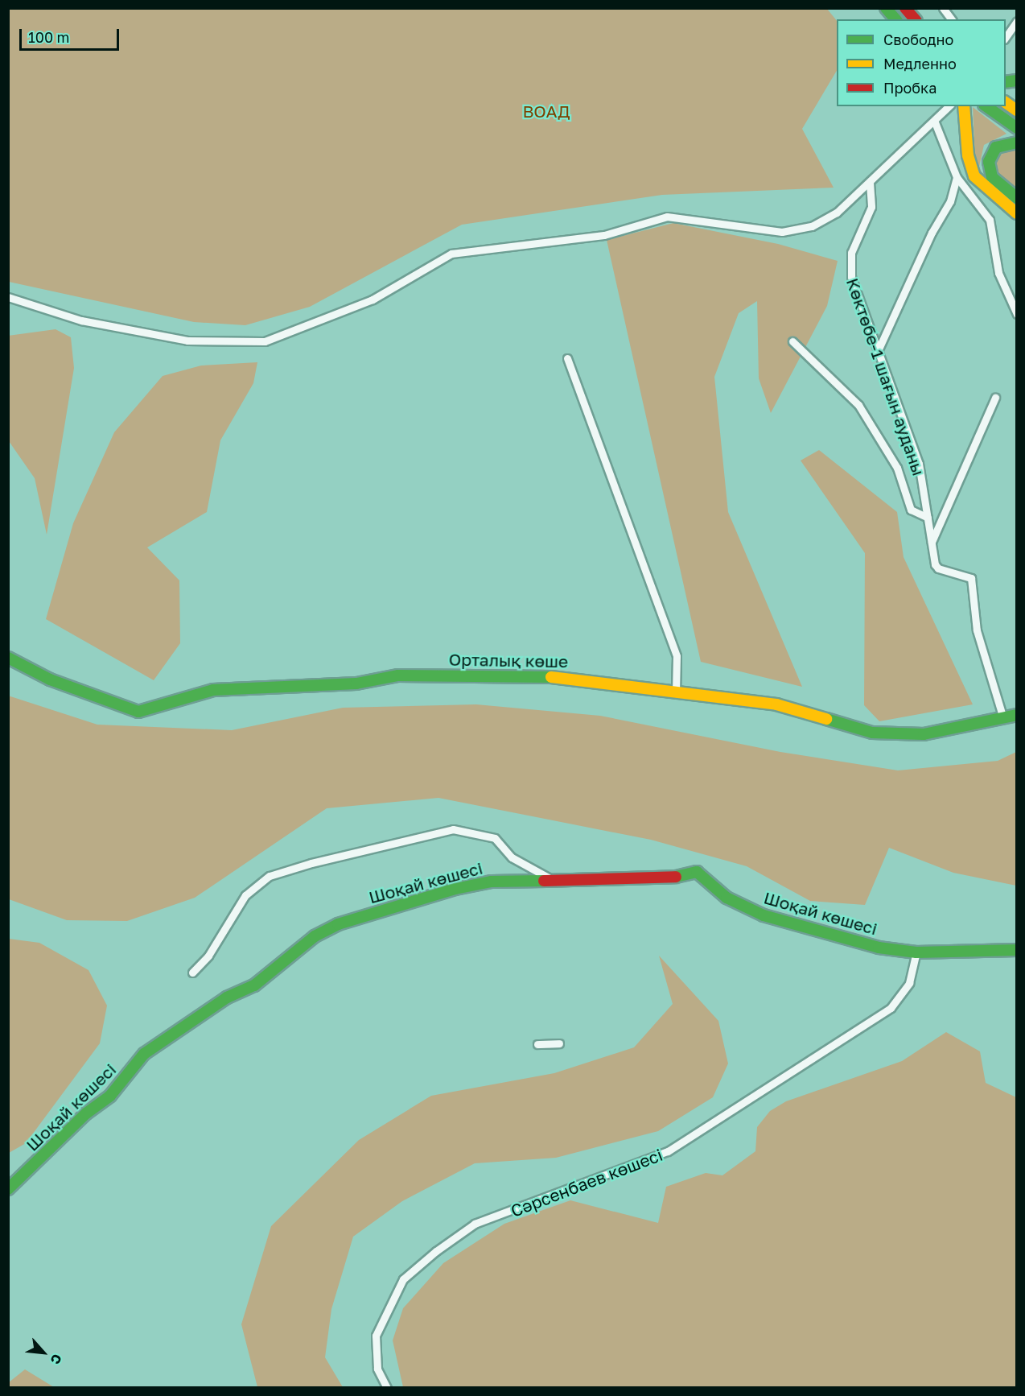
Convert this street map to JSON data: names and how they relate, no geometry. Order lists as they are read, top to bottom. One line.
{"streets":{"street":["Көктөбе-1 шағын ауданы","Орталық көше","Шоқай көшесі","Сәрсенбаев көшесі"]},"crossings":[["Көктөбе-1 шағын ауданы","Орталық көше"],["Шоқай көшесі","Сәрсенбаев көшесі"]],"parks":["ВОАД"],"legend":["Свободно","Медленно","Пробка"],"scale_bar":"100 m","north":"bottom right"}
